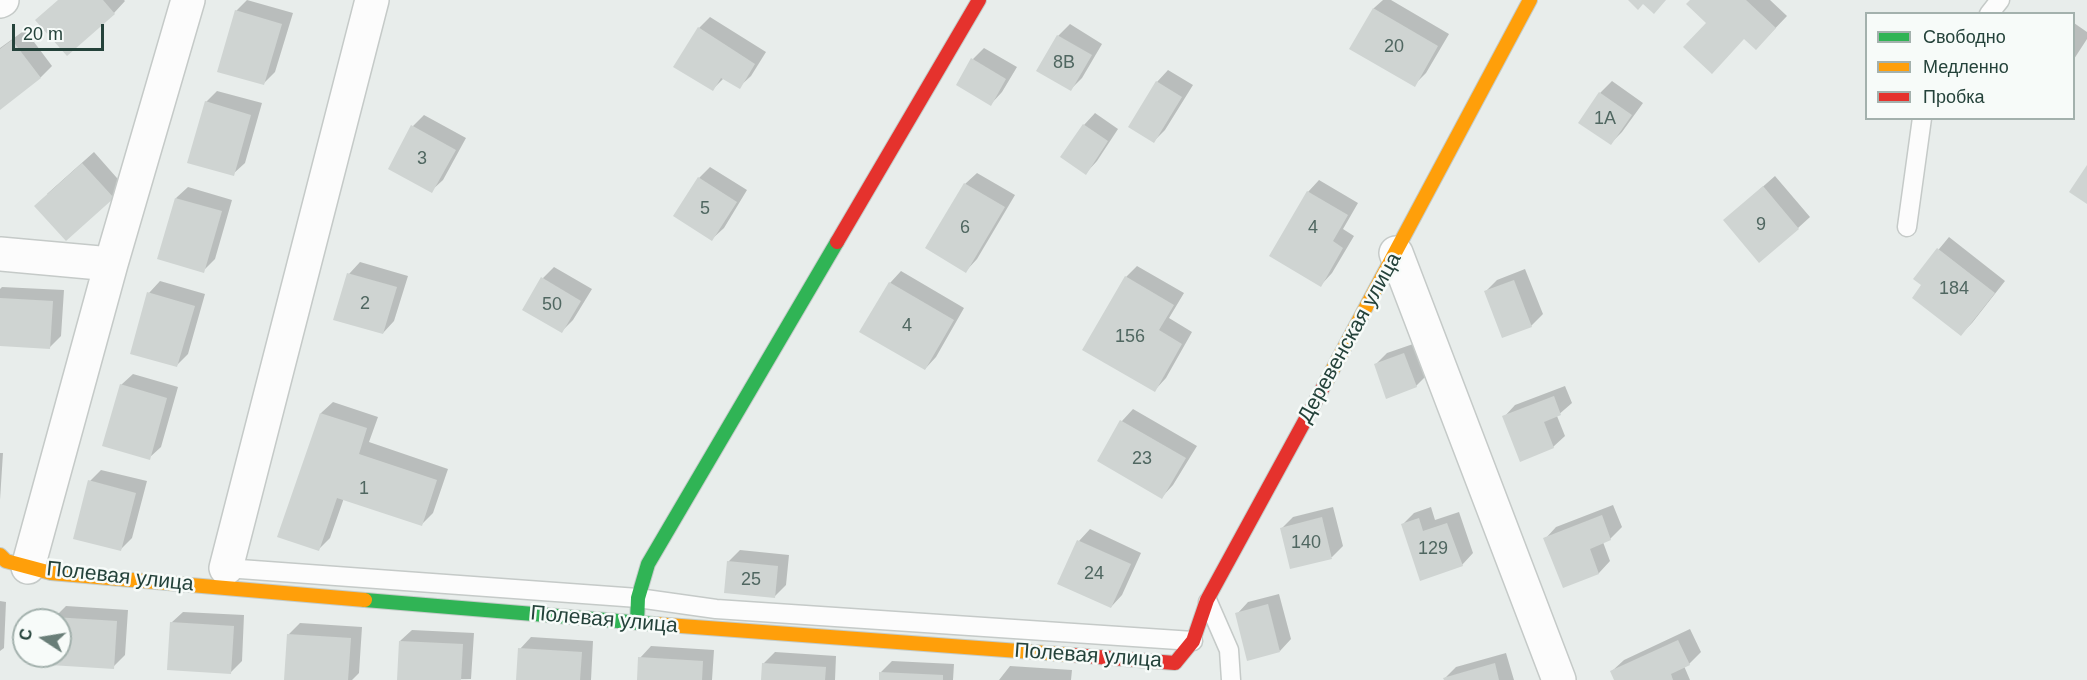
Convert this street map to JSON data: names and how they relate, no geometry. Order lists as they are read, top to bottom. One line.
{"streets":{"street":["Деревенская улица","Полевая улица"]},"crossings":[["Деревенская улица","Полевая улица"]],"house_numbers":["20","8В","1А","3","5","9","6","4","184","2","50","4","156","23","1","140","129","24","25"],"legend":["Свободно","Медленно","Пробка"],"scale_bar":"20 m","north":"left"}
